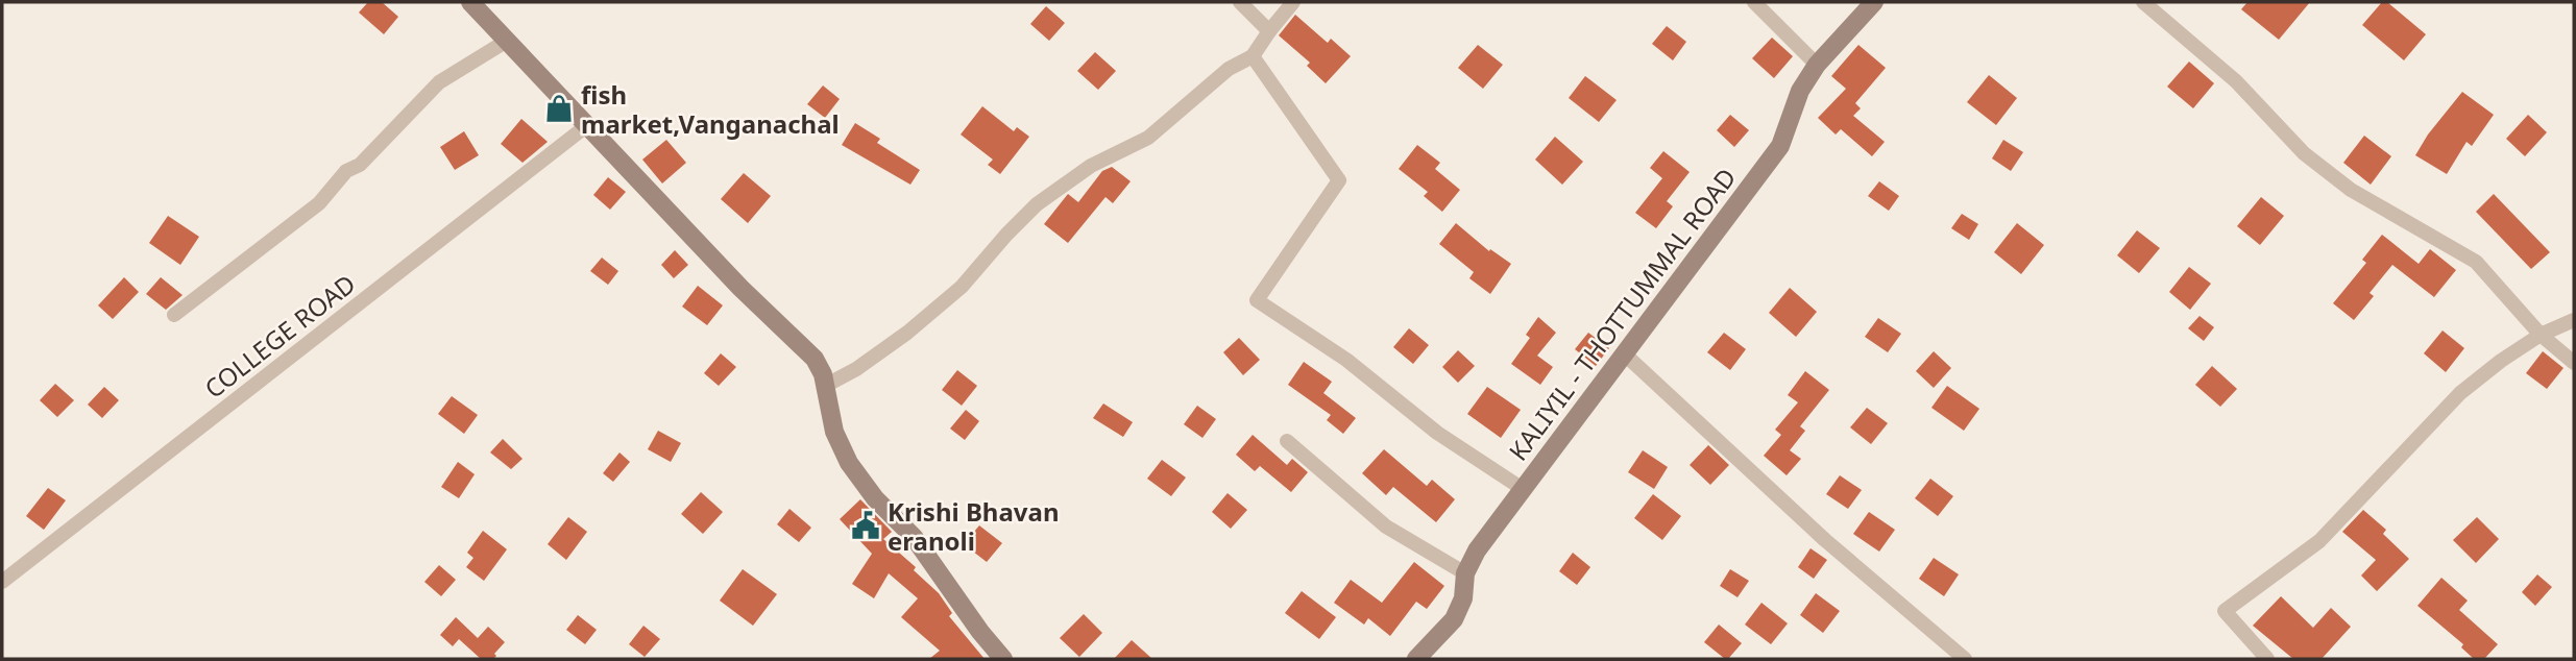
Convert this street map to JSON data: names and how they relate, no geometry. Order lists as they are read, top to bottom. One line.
{"streets":{"main road":["KALIYIL - THOTTUMMAL ROAD"],"street":["COLLEGE ROAD"]},"places":{"shop":["fish market,Vanganachal"],"public building":["Krishi Bhavan eranoli"]}}
